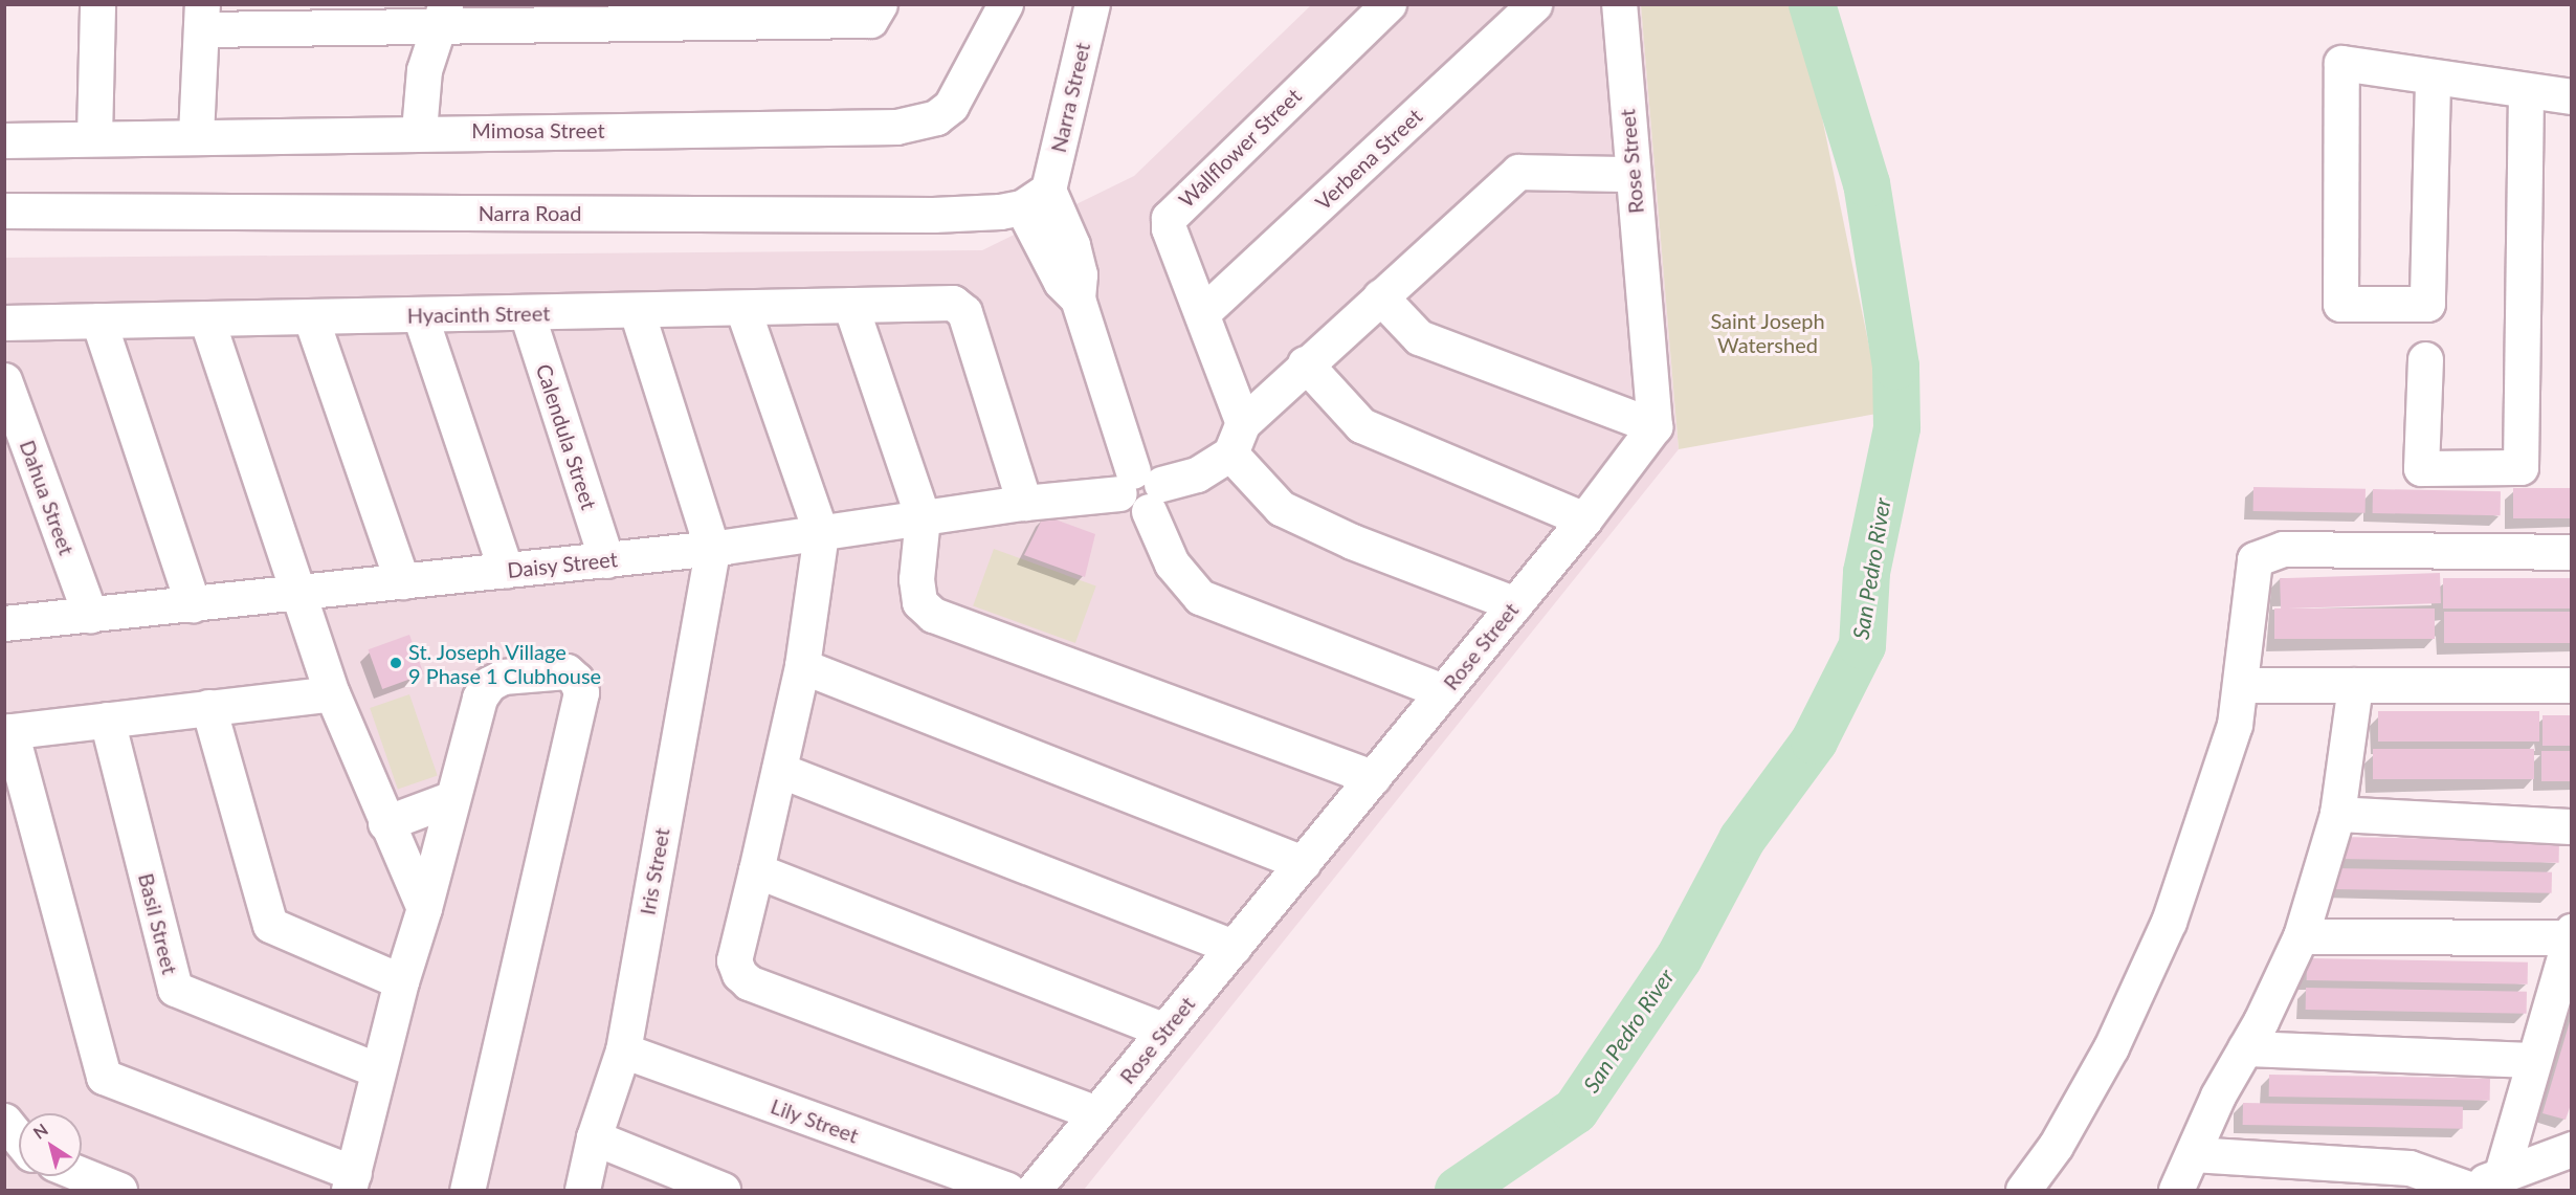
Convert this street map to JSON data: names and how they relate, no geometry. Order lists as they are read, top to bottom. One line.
{"streets":{"street":["Narra Street","Mimosa Street","Wallflower Street","Verbena Street","Rose Street","Narra Road","Hyacinth Street","Calendula Street","Dahua Street","Daisy Street","Iris Street","Basil Street","Lily Street"]},"crossings":[["Narra Street","Narra Road"],["Wallflower Street","Verbena Street"],["Wallflower Street","Daisy Street"],["Rose Street","Daisy Street"],["Hyacinth Street","Calendula Street"],["Hyacinth Street","Daisy Street"],["Calendula Street","Daisy Street"],["Dahua Street","Daisy Street"],["Daisy Street","Iris Street"],["Iris Street","Lily Street"]],"water":["San Pedro River"],"parks":["Saint Joseph Watershed"],"places":["St. Joseph Village 9 Phase 1 Clubhouse"],"north":"top left"}
